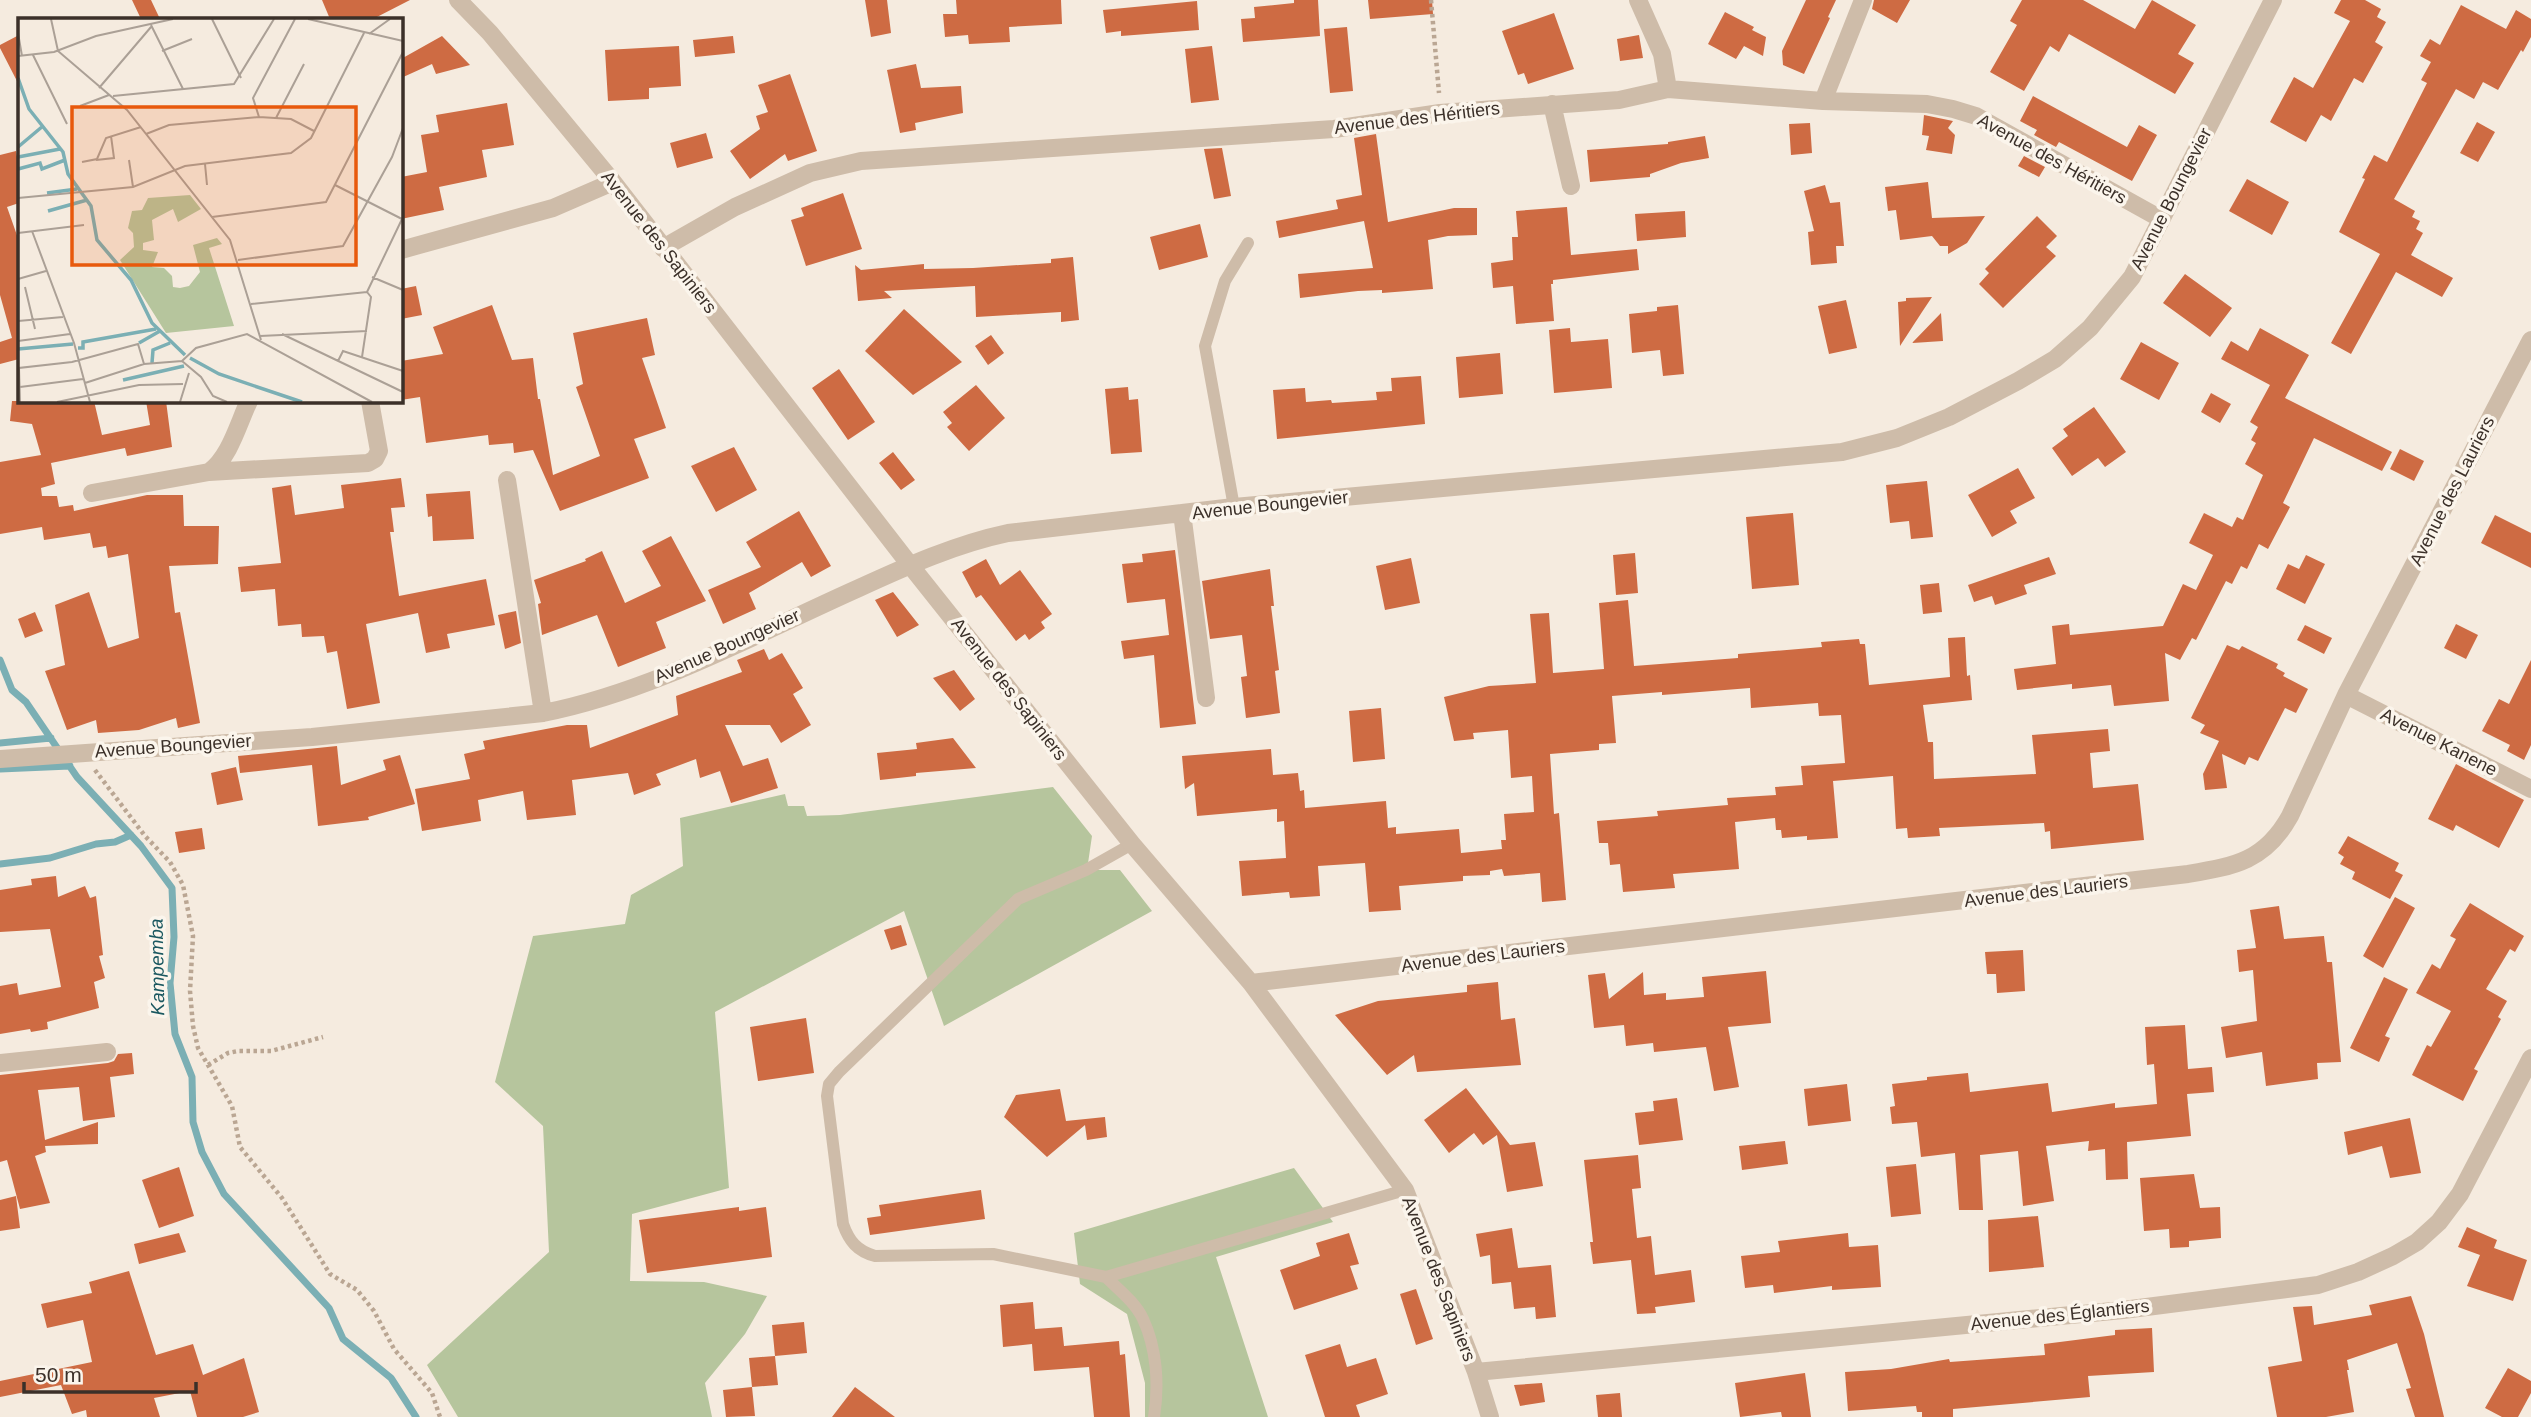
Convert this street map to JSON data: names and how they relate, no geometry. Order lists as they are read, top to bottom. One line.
{"streets":{"street":["Avenue des Héritiers","Avenue Boungevier","Avenue des Sapiniers","Avenue des Lauriers","Avenue Kanene","Avenue des Églantiers"]},"crossings":[["Avenue des Héritiers","Avenue Boungevier"],["Avenue des Héritiers","Avenue des Sapiniers"],["Avenue Boungevier","Avenue des Sapiniers"],["Avenue des Sapiniers","Avenue des Lauriers"],["Avenue des Sapiniers","Avenue des Églantiers"],["Avenue des Lauriers","Avenue Kanene"]],"water":["Kampemba"],"scale_bar":"50 m"}
